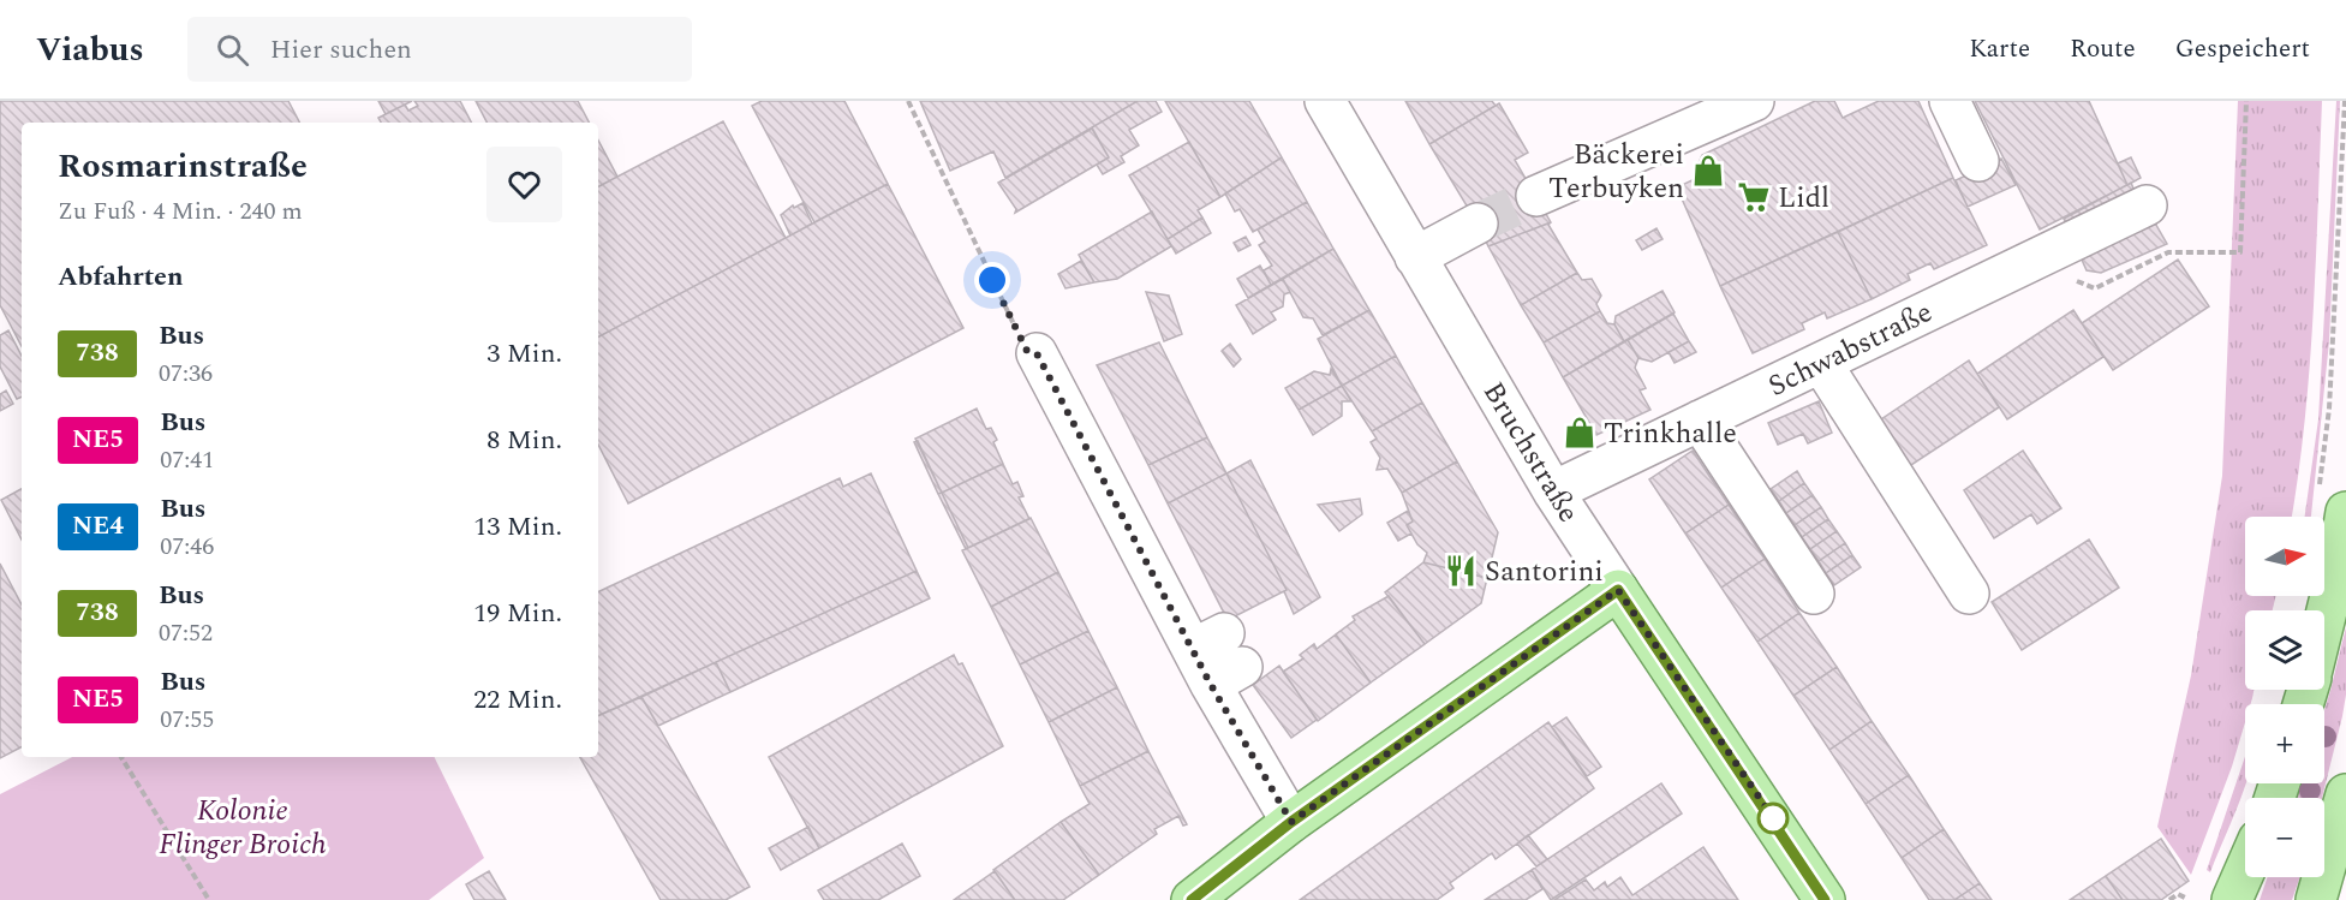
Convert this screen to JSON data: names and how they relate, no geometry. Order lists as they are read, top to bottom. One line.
{"streets":{"main road":["Bruchstraße"],"street":["Schwabstraße"]},"crossings":[["Schwabstraße","Bruchstraße"]],"parks":["Kolonie Flinger Broich"],"places":{"shop":["Bäckerei Terbuyken","Trinkhalle"],"supermarket":["Lidl"],"restaurant":["Santorini"]},"lines":["bus line 738"],"north":"right","page":{"header":"Viabus","search":"Hier suchen","nav":["Karte","Route","Gespeichert"],"heading":[["Rosmarinstraße","Zu Fuß · 4 Min. · 240 m"],"Abfahrten"],"list":[{"mark":"738","name":"Bus","note":"07:36","value":"3 Min."},{"mark":"NE5","name":"Bus","note":"07:41","value":"8 Min."},{"mark":"NE4","name":"Bus","note":"07:46","value":"13 Min."},{"mark":"738","name":"Bus","note":"07:52","value":"19 Min."},{"mark":"NE5","name":"Bus","note":"07:55","value":"22 Min."}],"map_buttons":["+","−"]}}
